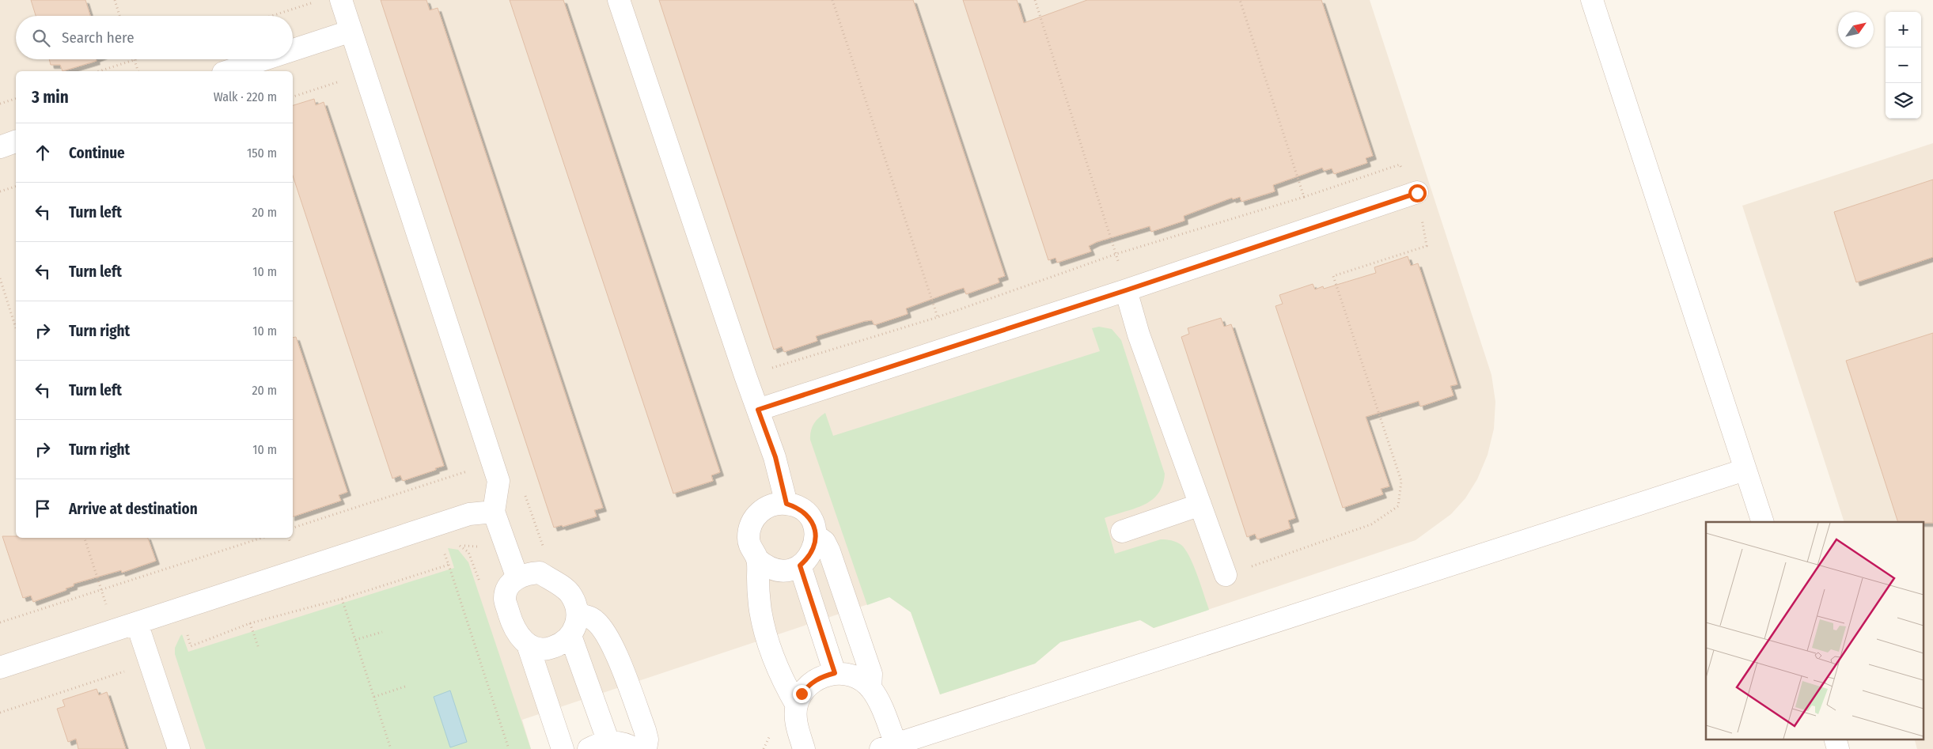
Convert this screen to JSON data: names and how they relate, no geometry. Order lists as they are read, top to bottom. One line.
{"north":"top right","page":{"map_buttons":["+","−"],"search":"Search here","heading":["3 min","Walk · 220 m"],"list":[["Continue","150 m"],["Turn left","20 m"],["Turn left","10 m"],["Turn right","10 m"],["Turn left","20 m"],["Turn right","10 m"],"Arrive at destination"]}}
